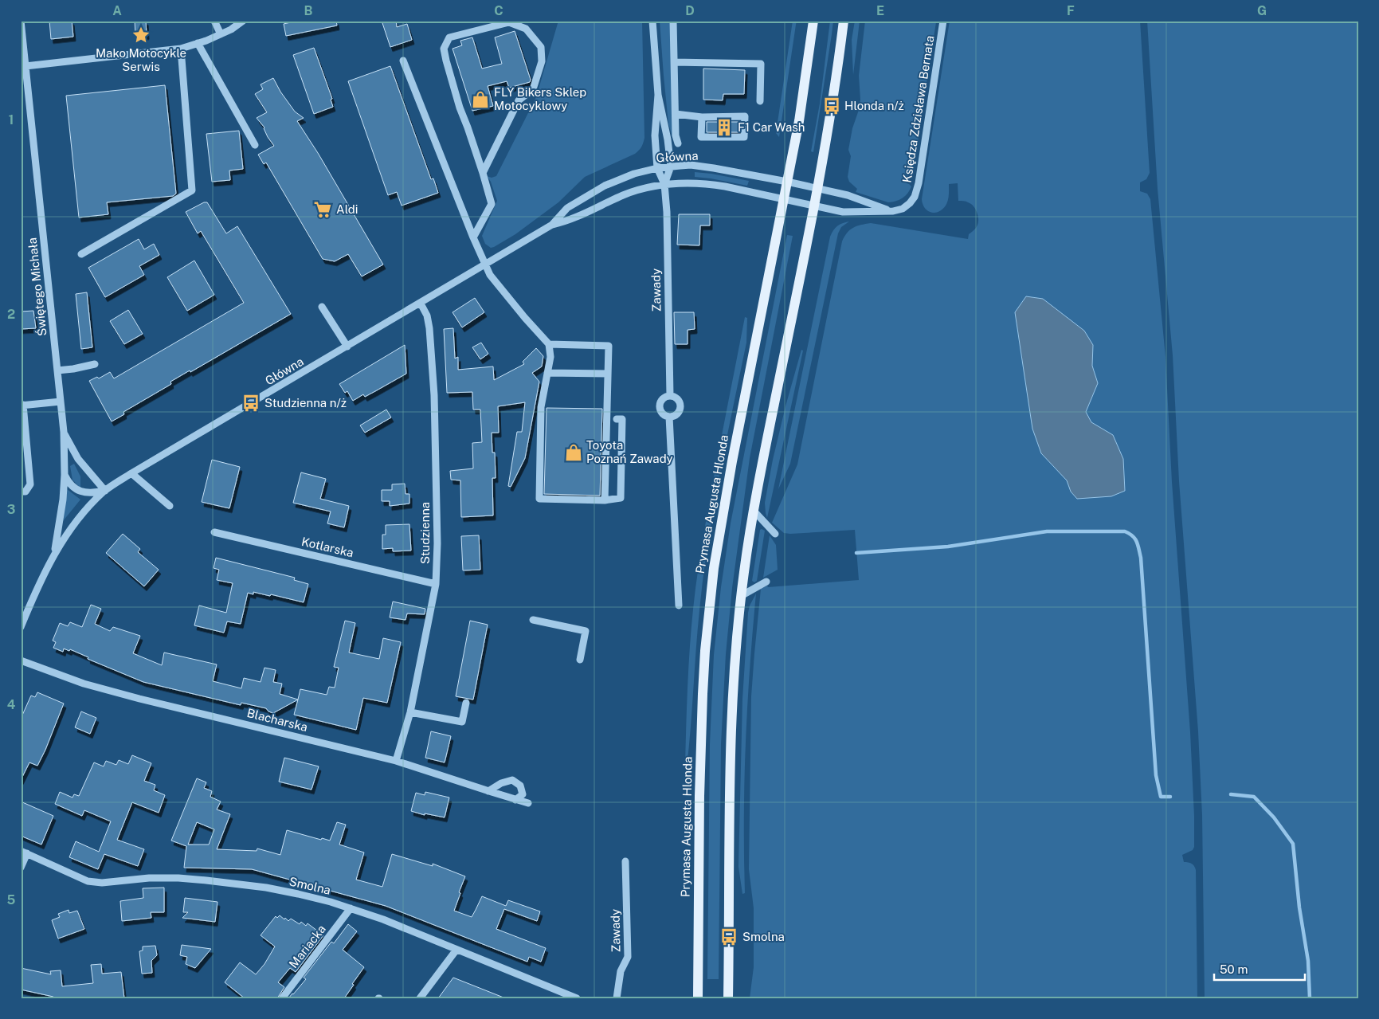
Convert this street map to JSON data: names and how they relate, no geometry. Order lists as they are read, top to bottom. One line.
{"streets":{"main road":["Prymasa Augusta Hlonda"],"street":["Księdza Zdzisława Bernata","Główna","Świętego Michała","Zawady","Studzienna","Kotlarska","Blacharska","Smolna","Mariacka"]},"crossings":[["Księdza Zdzisława Bernata","Główna"],["Główna","Świętego Michała"],["Główna","Zawady"],["Główna","Prymasa Augusta Hlonda"],["Główna","Studzienna"],["Studzienna","Kotlarska"],["Studzienna","Blacharska"],["Smolna","Mariacka"]],"places":{"place":["Mako Motocykle Serwis"],"shop":["FLY Bikers Sklep Motocyklowy","Toyota Poznań Zawady"],"bus stop":["Hlonda n/ż","Studzienna n/ż","Smolna"],"building":["F1 Car Wash"],"supermarket":["Aldi"]},"scale_bar":"50 m","grid":{"columns":["A","B","C","D","E","F","G"],"rows":["1","2","3","4","5"]}}
